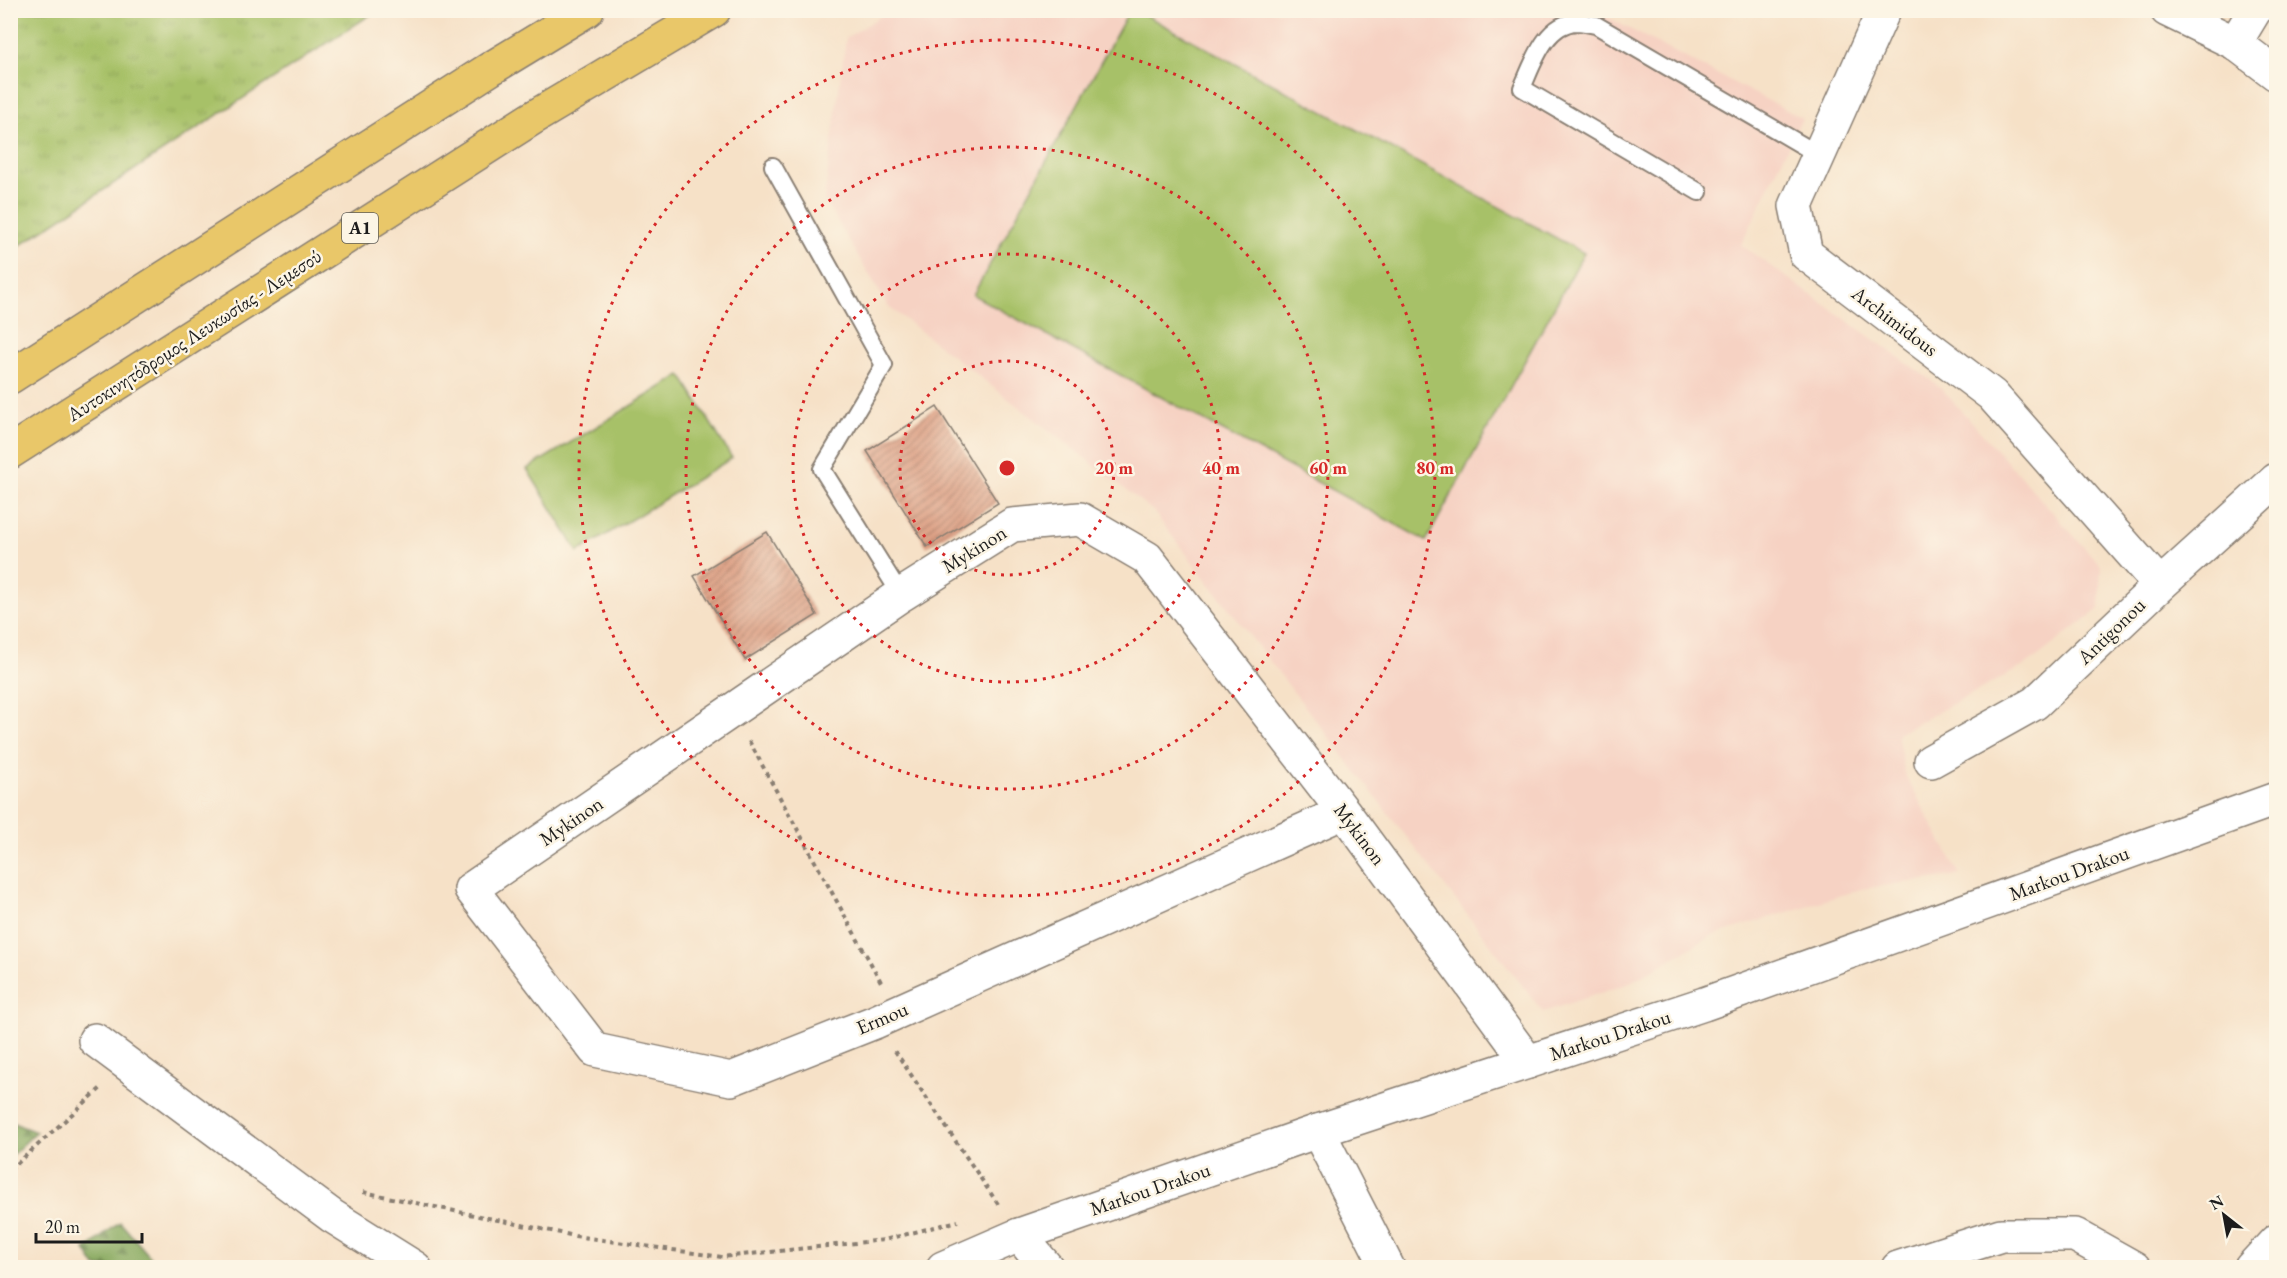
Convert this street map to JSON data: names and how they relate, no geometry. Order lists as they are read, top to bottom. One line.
{"streets":{"highway":["A1","Αυτοκινητόδρομος Λευκωσίας - Λεμεσού"],"street":["Archimidous","Mykinon","Antigonou","Markou Drakou","Ermou"]},"crossings":[["Archimidous","Antigonou"],["Mykinon","Markou Drakou"],["Mykinon","Ermou"]],"scale_bar":"20 m","north":"top left","rings":["20 m","40 m","60 m","80 m"]}
